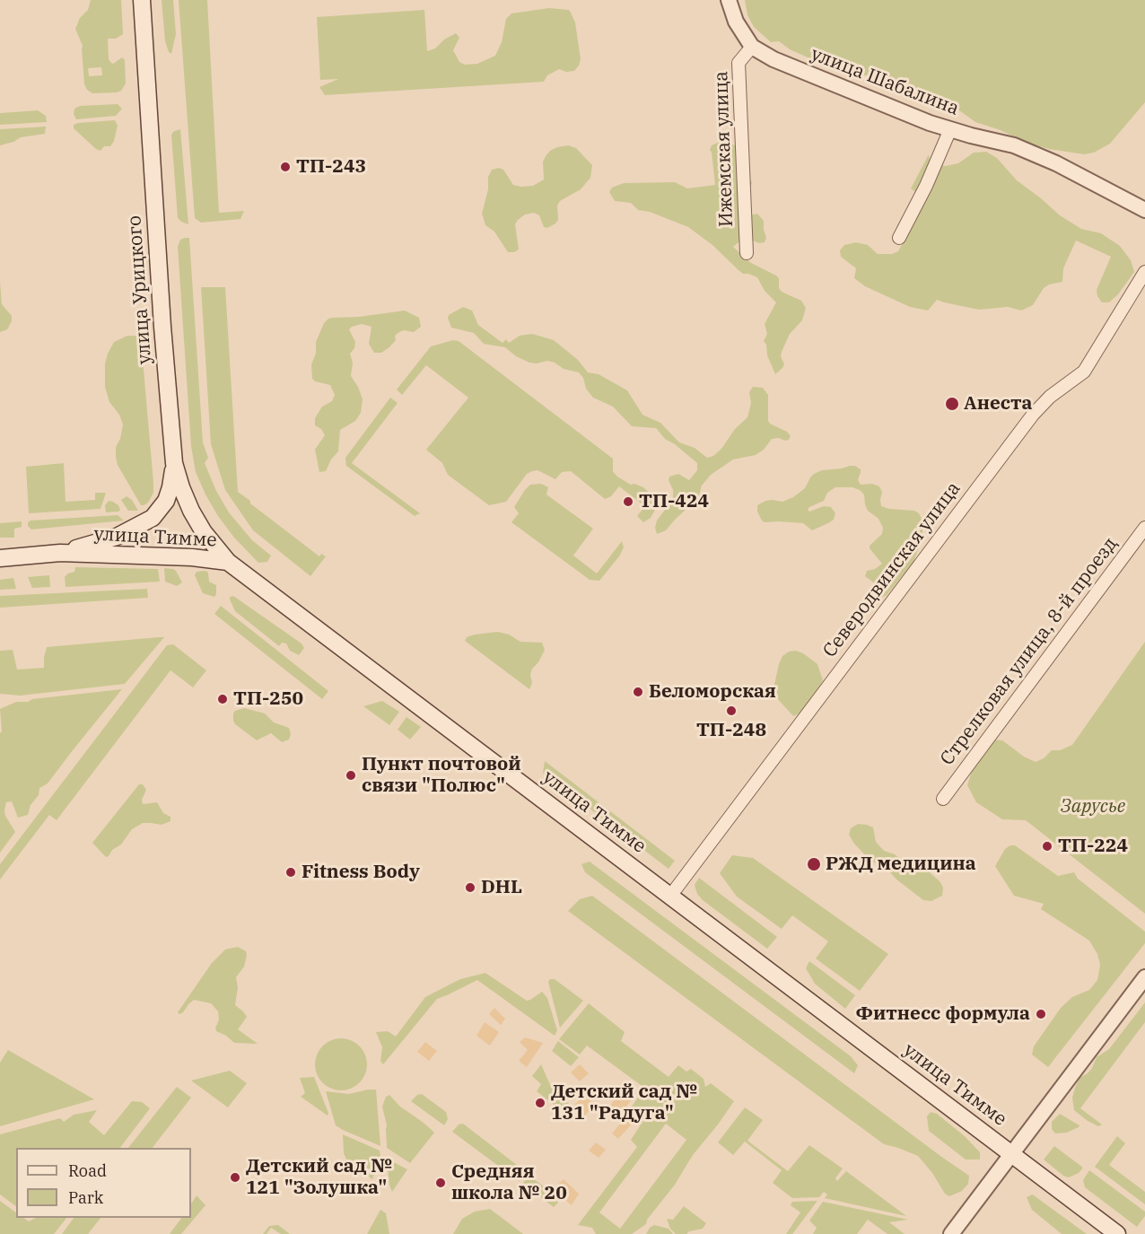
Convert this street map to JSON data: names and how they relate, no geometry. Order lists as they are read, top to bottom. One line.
{"streets":{"main road":["улица Урицкого","улица Тимме"],"street":["улица Шабалина","Ижемская улица","Северодвинская улица","Стрелковая улица, 8-й проезд"]},"crossings":[["улица Шабалина","Ижемская улица"],["улица Урицкого","улица Тимме"],["улица Тимме","Северодвинская улица"]],"parks":["Зарусье"],"places":["ТП-243","Анеста","ТП-424","Беломорская","ТП-250","ТП-248","Пункт почтовой связи \"Полюс\"","ТП-224","РЖД медицина","Fitness Body","DHL","Фитнесс формула","Детский сад № 131 \"Радуга\"","Детский сад № 121 \"Золушка\"","Средняя школа № 20"],"legend":["Road","Park"]}
